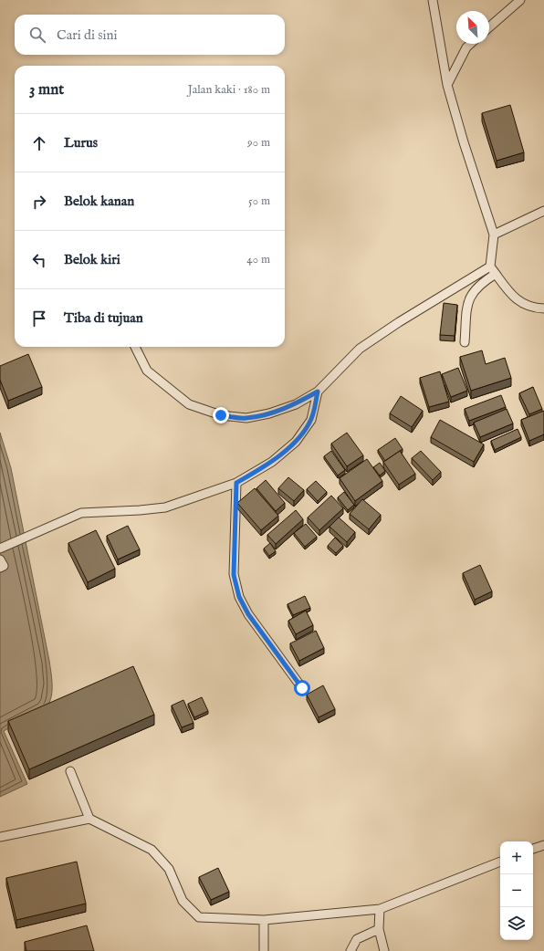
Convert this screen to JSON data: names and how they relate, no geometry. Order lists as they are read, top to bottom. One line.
{"north":"top left","page":{"search":"Cari di sini","heading":["3 mnt","Jalan kaki · 180 m"],"list":[["Lurus","90 m"],["Belok kanan","50 m"],["Belok kiri","40 m"],"Tiba di tujuan"],"map_buttons":["+","−"]}}
